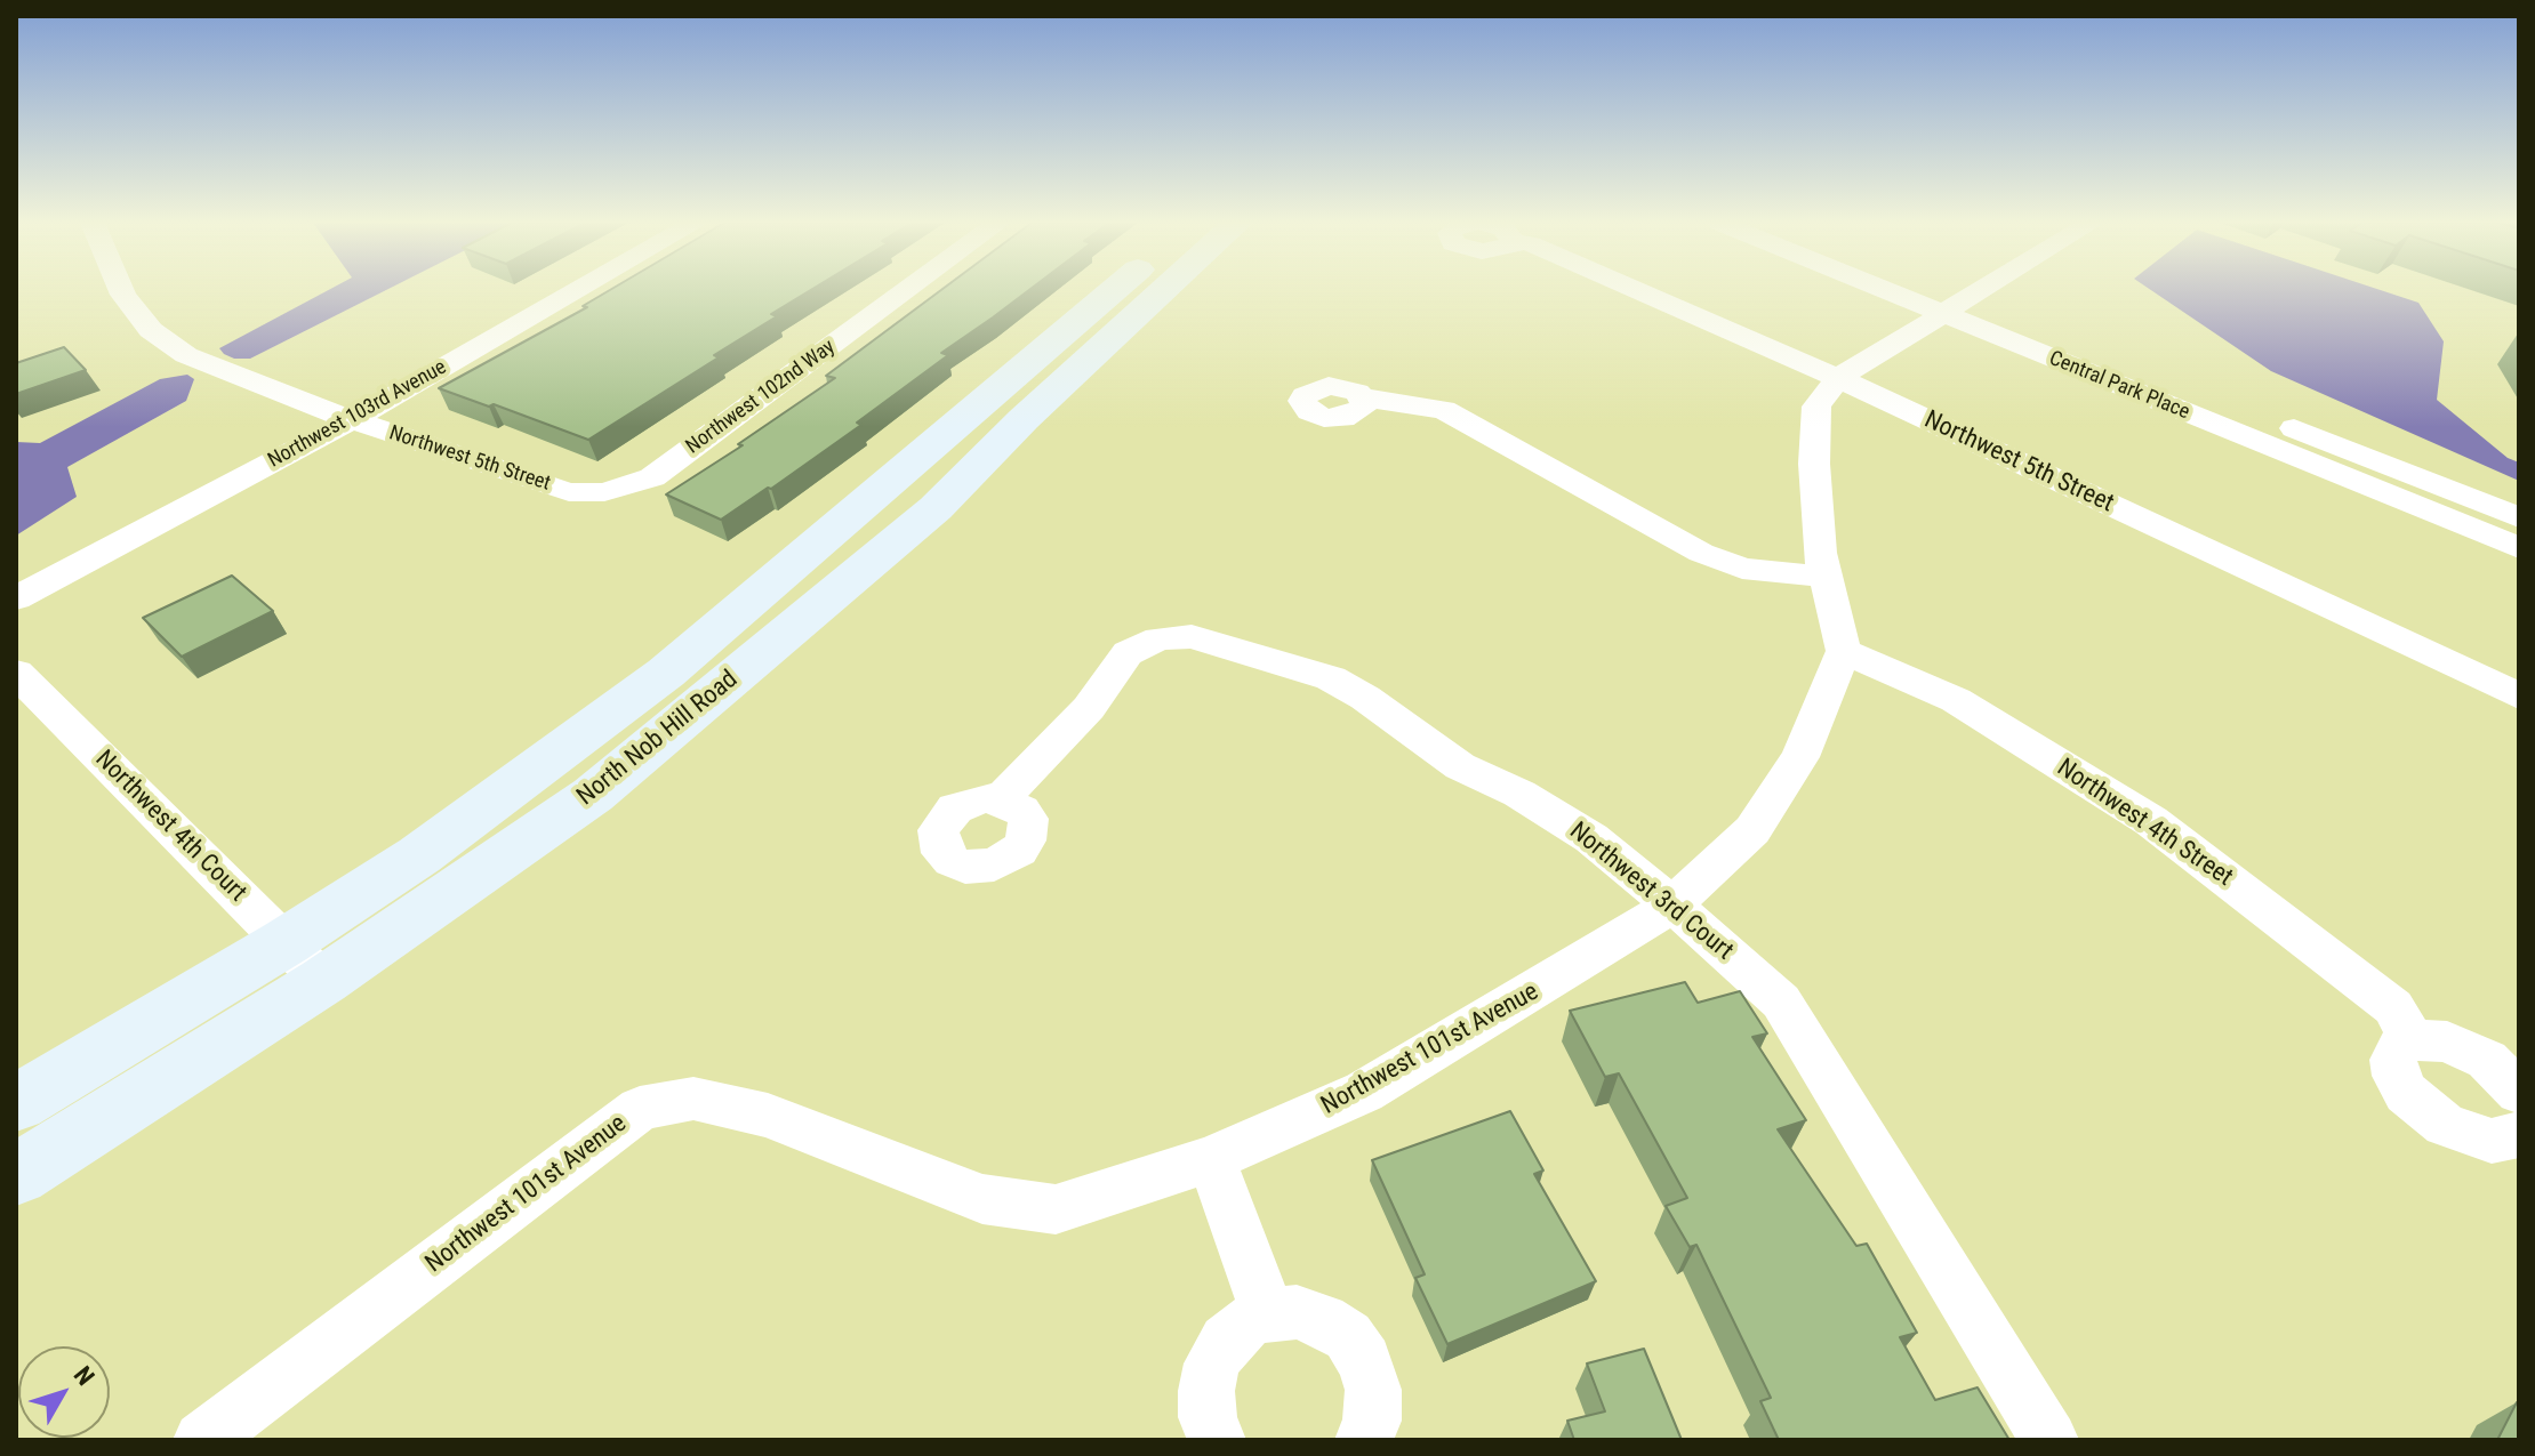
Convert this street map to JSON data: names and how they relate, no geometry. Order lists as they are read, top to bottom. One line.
{"streets":{"main road":["North Nob Hill Road"],"street":["Central Park Place","Northwest 102nd Way","Northwest 103rd Avenue","Northwest 5th Street","Northwest 4th Street","Northwest 4th Court","Northwest 3rd Court","Northwest 101st Avenue"]},"crossings":[["Northwest 102nd Way","Northwest 5th Street"],["Northwest 103rd Avenue","Northwest 5th Street"],["North Nob Hill Road","Northwest 4th Court"],["Northwest 4th Street","Northwest 101st Avenue"],["Northwest 3rd Court","Northwest 101st Avenue"]],"north":"top right"}
